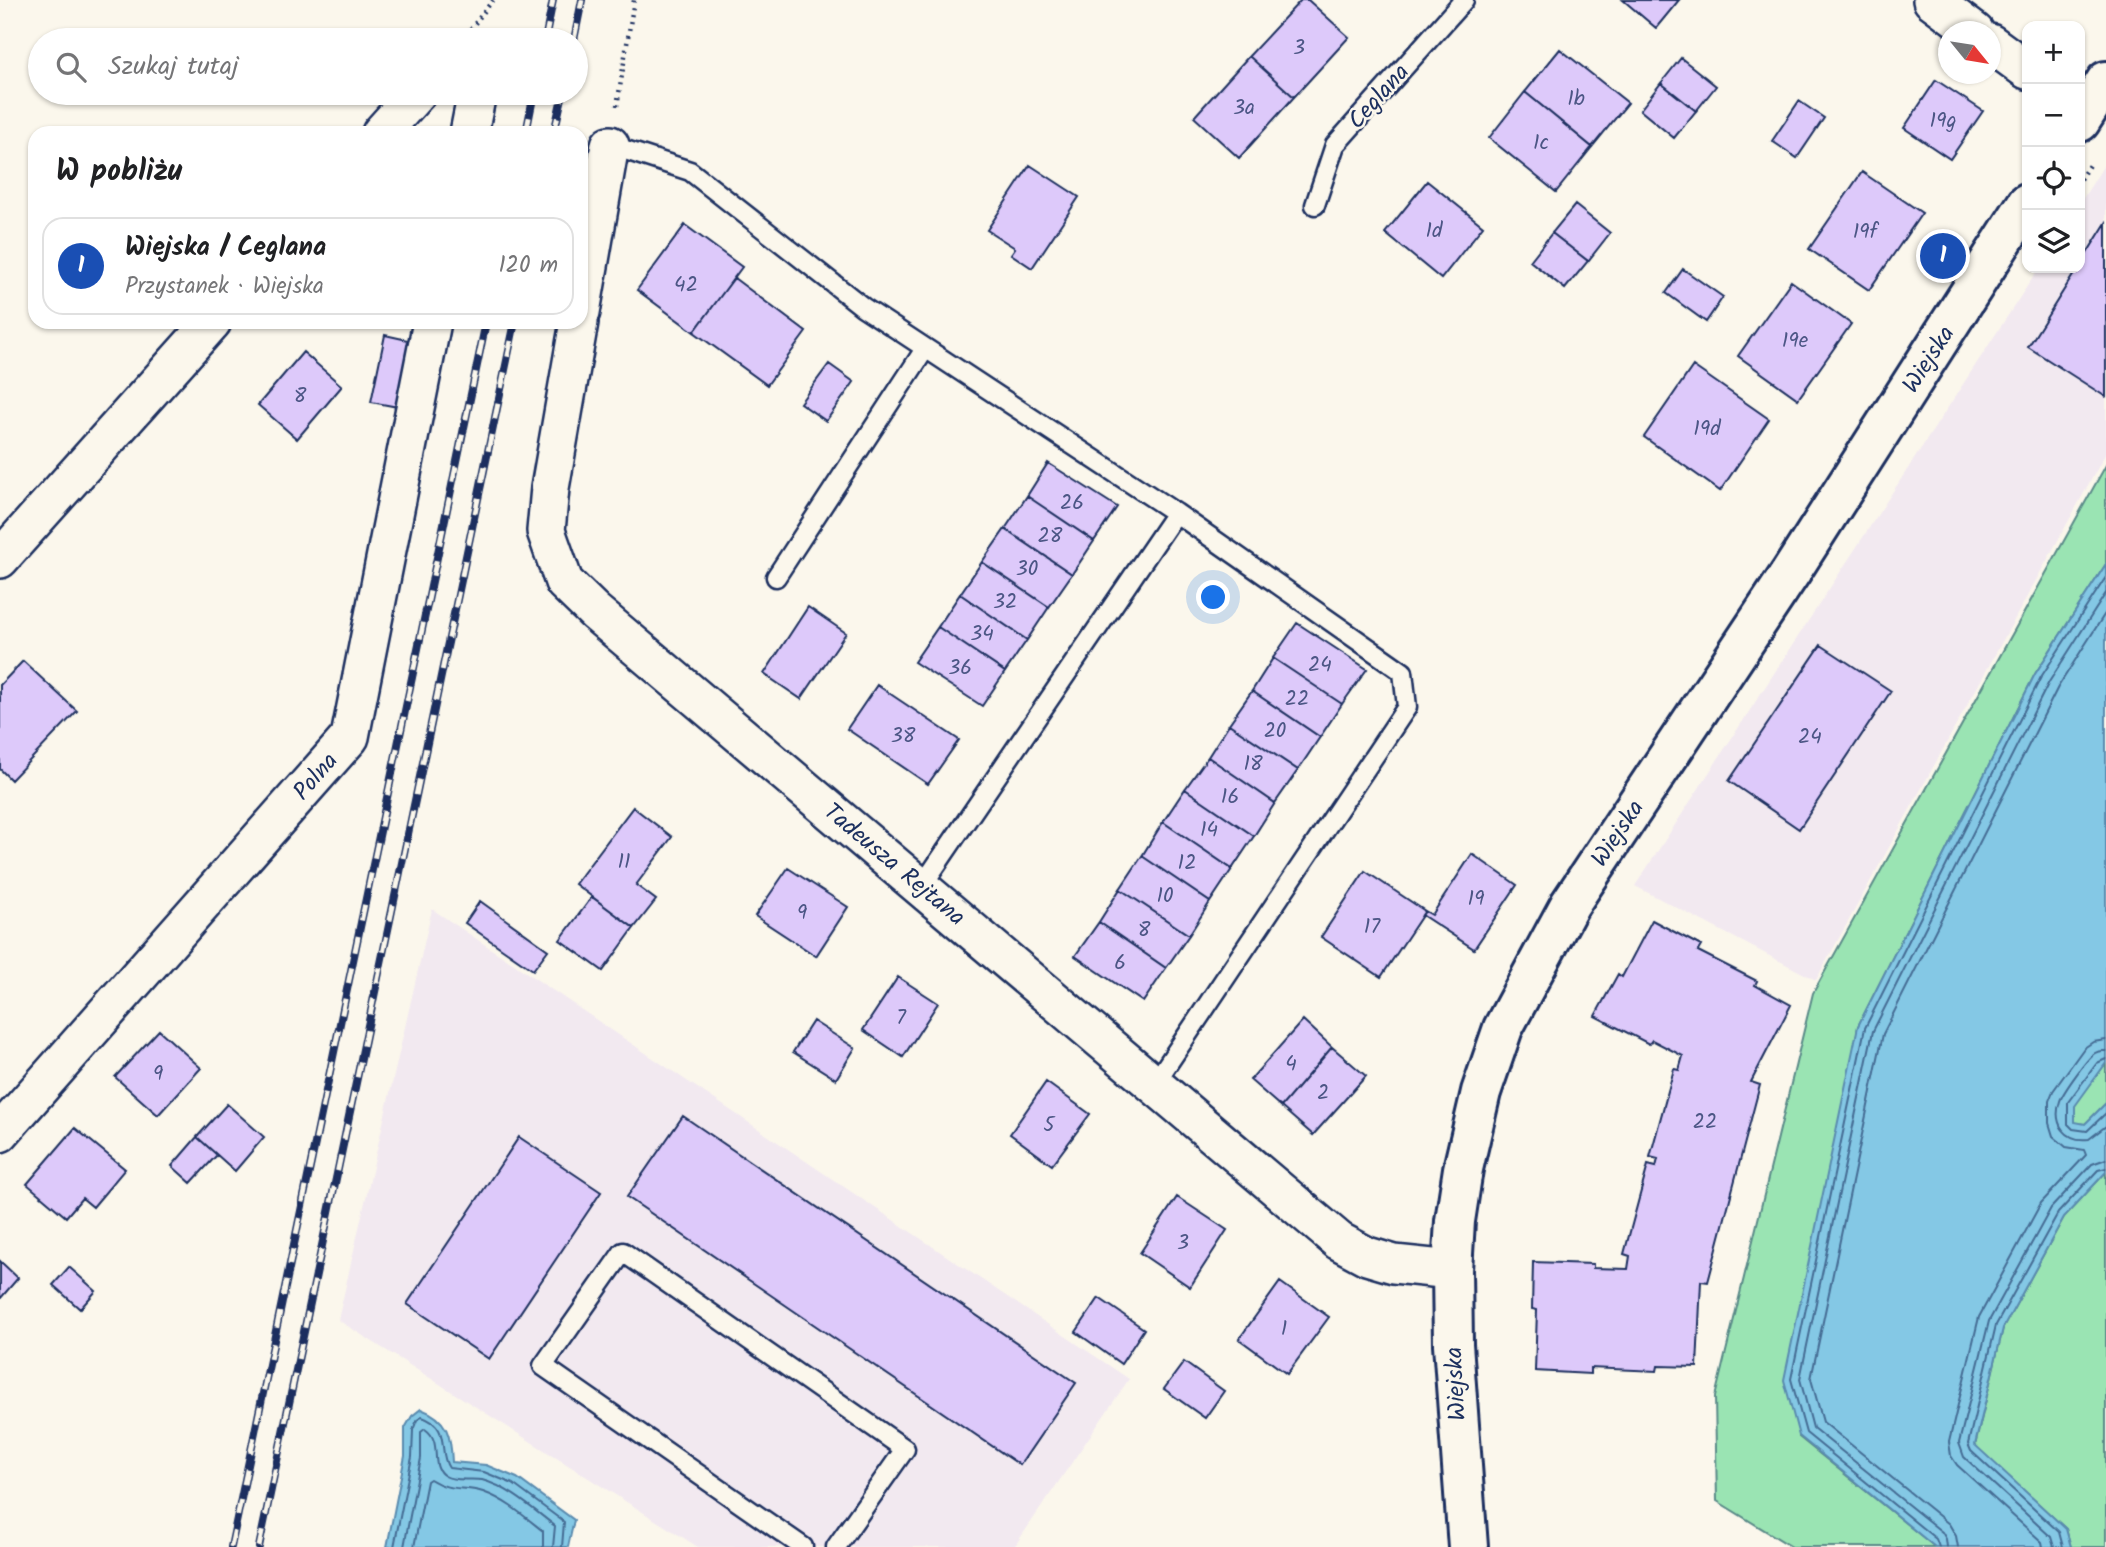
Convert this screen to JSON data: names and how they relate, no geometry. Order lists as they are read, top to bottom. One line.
{"streets":{"street":["Wiejska","Polna","Tadeusza Rejtana"],"lane":["Ceglana"]},"crossings":[["Wiejska","Tadeusza Rejtana"]],"house_numbers":["3","1b","3a","19g","1c","1d","19f","42","19e","8","19d","26","28","30","32","34","24","36","22","20","38","24","18","16","14","11","12","10","19","9","17","8","6","7","4","9","2","22","5","3","1"],"north":"bottom right","page":{"map_buttons":["+","−"],"search":"Szukaj tutaj","heading":"W pobliżu","list":[{"mark":"1","name":"Wiejska / Ceglana","note":"Przystanek · Wiejska","value":"120 m"}],"pins":"1"}}
